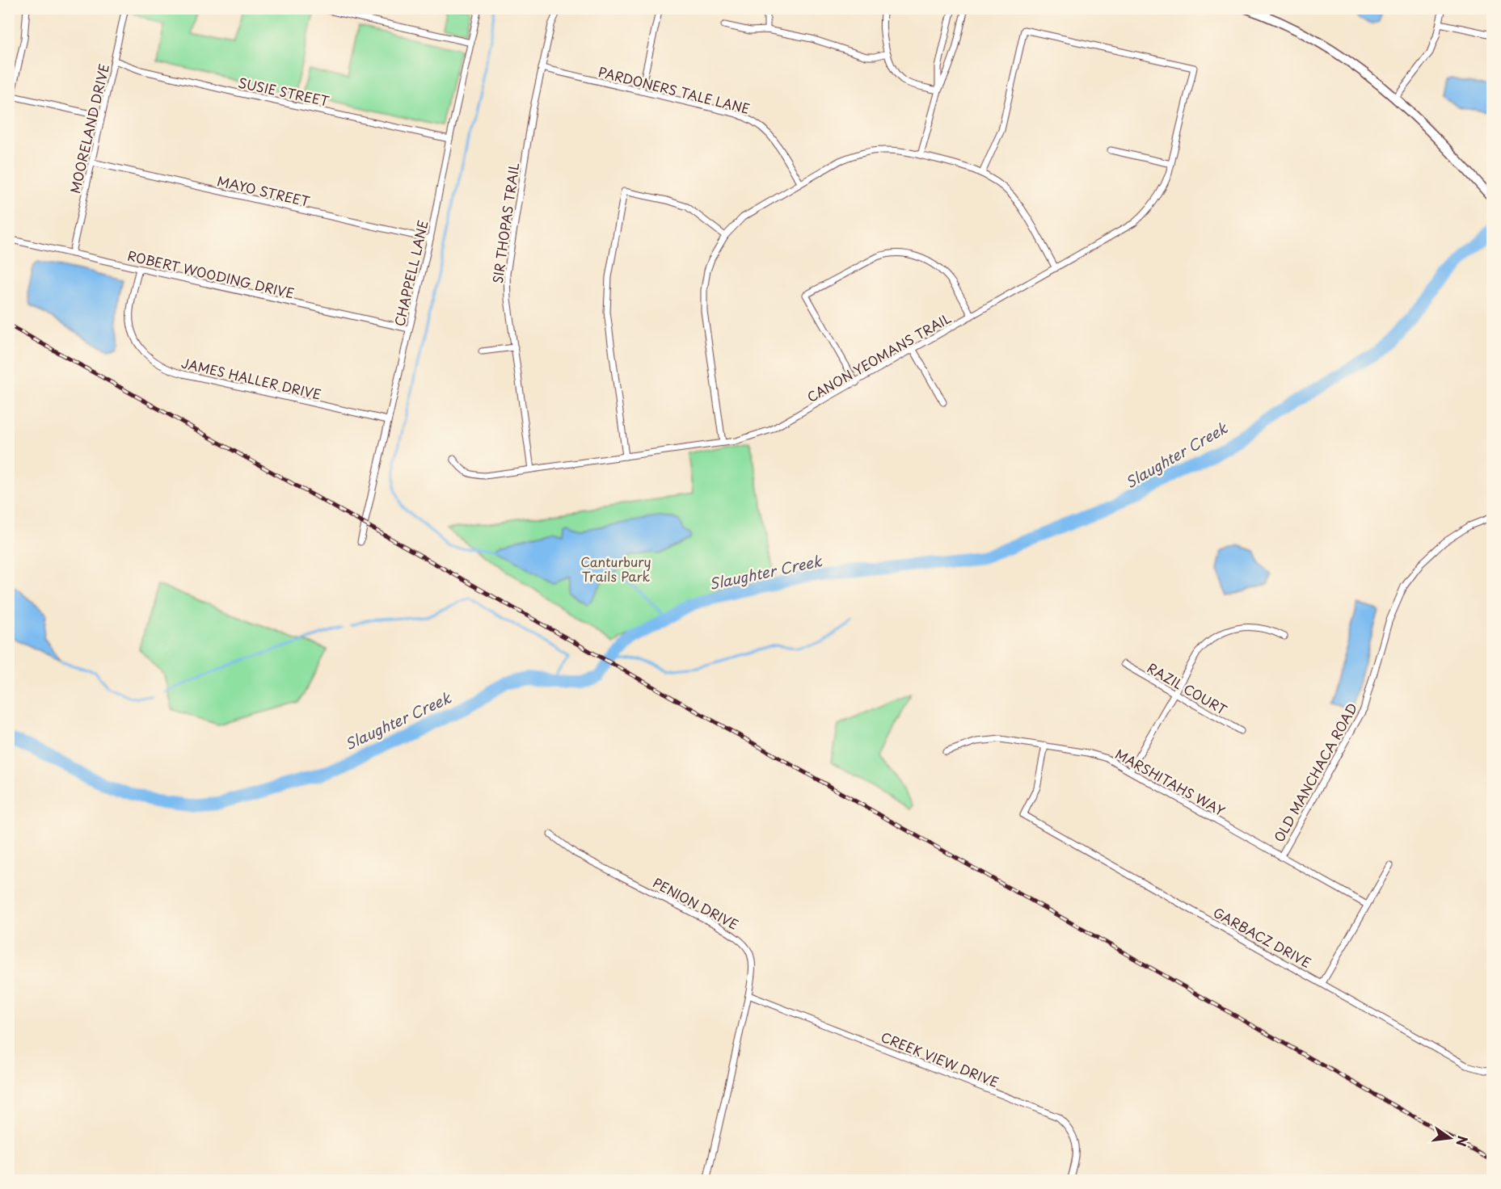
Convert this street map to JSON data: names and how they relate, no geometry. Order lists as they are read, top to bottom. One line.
{"streets":{"street":["PARDONERS TALE LANE","SUSIE STREET","MOORELAND DRIVE","MAYO STREET","SIR THOPAS TRAIL","CHAPPELL LANE","ROBERT WOODING DRIVE","CANON YEOMANS TRAIL","JAMES HALLER DRIVE","RAZIL COURT","OLD MANCHACA ROAD","MARSHITAHS WAY","PENION DRIVE","GARBACZ DRIVE","CREEK VIEW DRIVE"]},"crossings":[["PARDONERS TALE LANE","SIR THOPAS TRAIL"],["SUSIE STREET","MOORELAND DRIVE"],["SUSIE STREET","CHAPPELL LANE"],["MOORELAND DRIVE","MAYO STREET"],["MOORELAND DRIVE","ROBERT WOODING DRIVE"],["MAYO STREET","CHAPPELL LANE"],["SIR THOPAS TRAIL","CANON YEOMANS TRAIL"],["CHAPPELL LANE","ROBERT WOODING DRIVE"],["CHAPPELL LANE","JAMES HALLER DRIVE"],["ROBERT WOODING DRIVE","JAMES HALLER DRIVE"],["OLD MANCHACA ROAD","MARSHITAHS WAY"],["MARSHITAHS WAY","GARBACZ DRIVE"],["PENION DRIVE","CREEK VIEW DRIVE"]],"water":["Slaughter Creek"],"parks":["Canturbury Trails Park"],"north":"right"}
